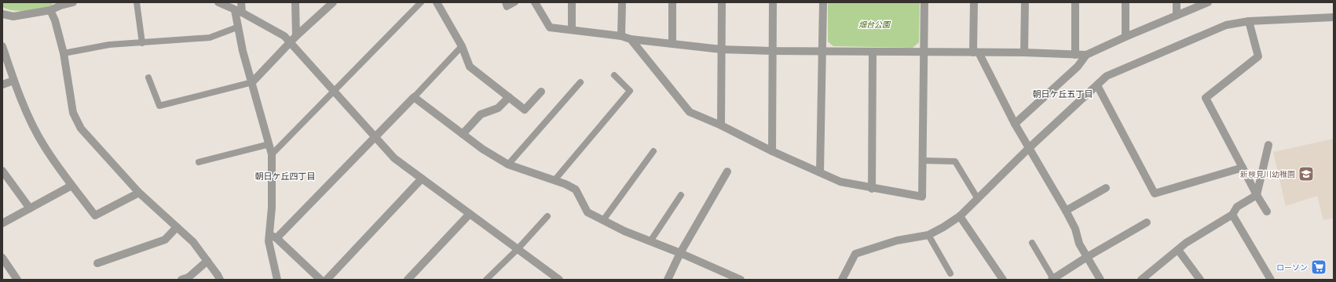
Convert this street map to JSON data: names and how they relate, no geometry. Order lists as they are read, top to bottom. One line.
{"districts":["朝日ケ丘五丁目","朝日ケ丘四丁目"],"parks":["畑台公園"],"places":{"school or university":["新検見川幼稚園"],"supermarket":["ローソン"]}}
